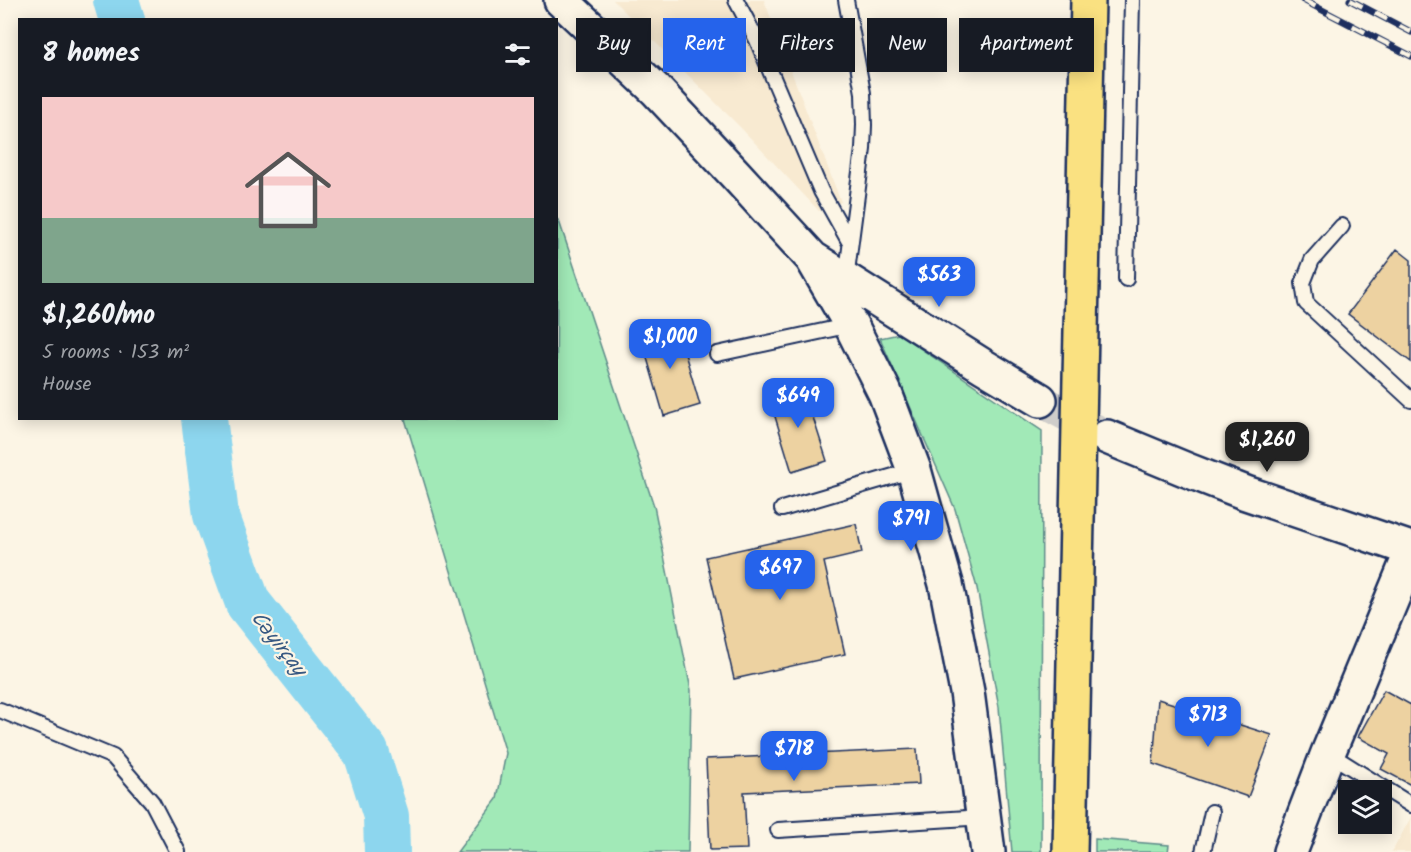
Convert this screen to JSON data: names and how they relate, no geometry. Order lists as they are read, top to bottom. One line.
{"water":["Cəyirçay"],"page":{"chip":["Buy","Rent","Filters","New","Apartment"],"heading":"8 homes","list":[{"name":"$1,260/mo","note":"5 rooms · 153 m² · House"}],"price":["$563","$1,000","$649","$1,260","$791","$697","$713","$718"]}}
